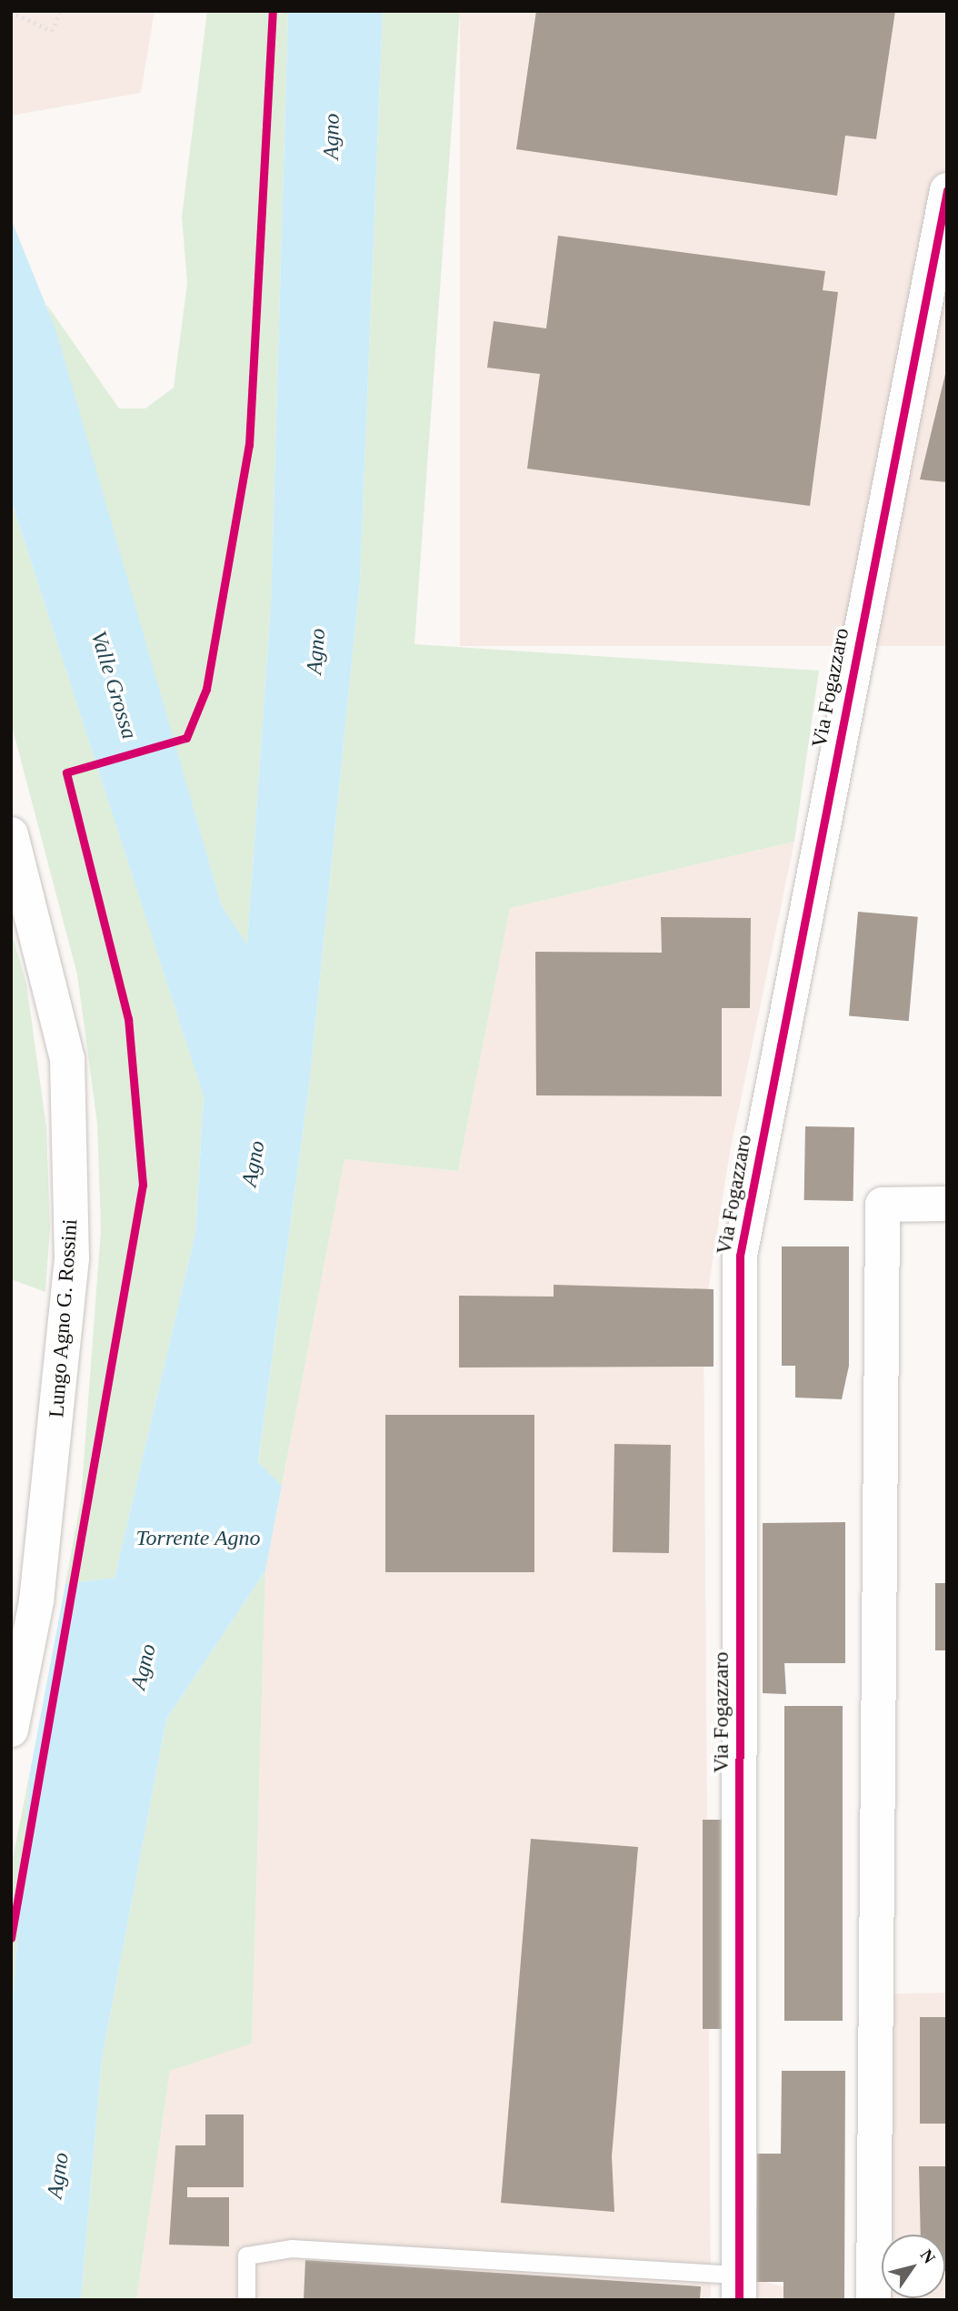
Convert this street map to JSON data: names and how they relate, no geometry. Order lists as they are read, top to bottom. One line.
{"streets":{"street":["Via Fogazzaro","Lungo Agno G. Rossini"]},"water":["Agno","Valle Grossa","Torrente Agno"],"north":"top right"}
